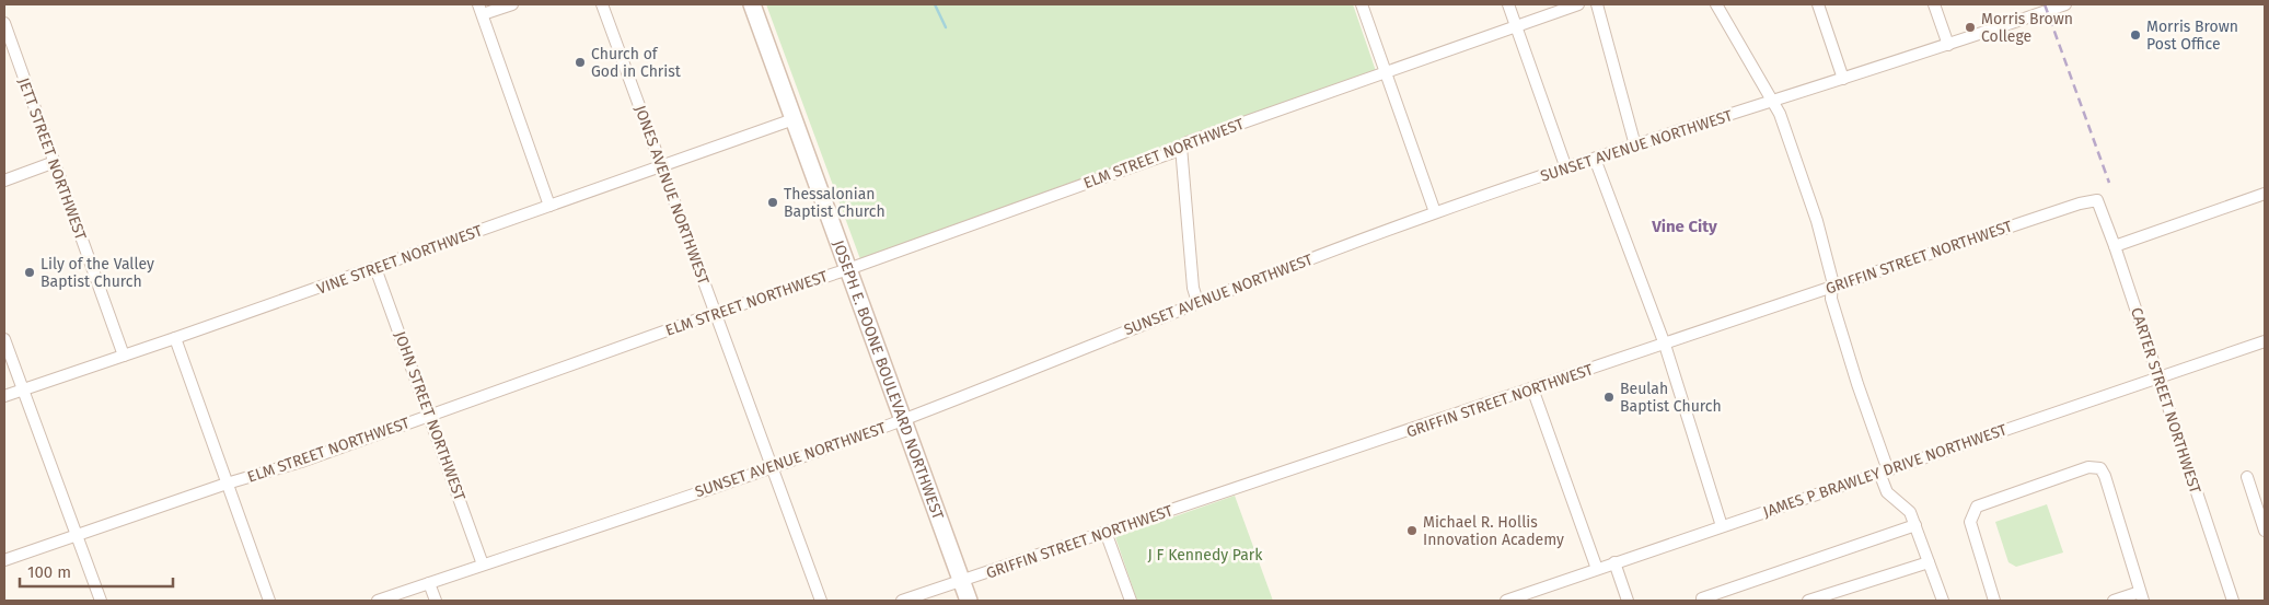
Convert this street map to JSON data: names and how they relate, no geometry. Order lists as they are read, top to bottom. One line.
{"streets":{"main road":["JOSEPH E. BOONE BOULEVARD NORTHWEST"],"street":["SUNSET AVENUE NORTHWEST","ELM STREET NORTHWEST","JETT STREET NORTHWEST","JONES AVENUE NORTHWEST","GRIFFIN STREET NORTHWEST","VINE STREET NORTHWEST","CARTER STREET NORTHWEST","JOHN STREET NORTHWEST","JAMES P BRAWLEY DRIVE NORTHWEST"]},"crossings":[["SUNSET AVENUE NORTHWEST","JONES AVENUE NORTHWEST"],["SUNSET AVENUE NORTHWEST","JOSEPH E. BOONE BOULEVARD NORTHWEST"],["SUNSET AVENUE NORTHWEST","JOHN STREET NORTHWEST"],["ELM STREET NORTHWEST","JONES AVENUE NORTHWEST"],["ELM STREET NORTHWEST","JOSEPH E. BOONE BOULEVARD NORTHWEST"],["ELM STREET NORTHWEST","JOHN STREET NORTHWEST"],["JETT STREET NORTHWEST","VINE STREET NORTHWEST"],["JONES AVENUE NORTHWEST","VINE STREET NORTHWEST"],["GRIFFIN STREET NORTHWEST","JOSEPH E. BOONE BOULEVARD NORTHWEST"],["GRIFFIN STREET NORTHWEST","CARTER STREET NORTHWEST"],["VINE STREET NORTHWEST","JOSEPH E. BOONE BOULEVARD NORTHWEST"],["VINE STREET NORTHWEST","JOHN STREET NORTHWEST"],["CARTER STREET NORTHWEST","JAMES P BRAWLEY DRIVE NORTHWEST"]],"districts":["Vine City"],"parks":["J F Kennedy Park"],"places":["Morris Brown College","Morris Brown Post Office","Church of God in Christ","Thessalonian Baptist Church","Lily of the Valley Baptist Church","Beulah Baptist Church","Michael R. Hollis Innovation Academy"],"scale_bar":"100 m"}
